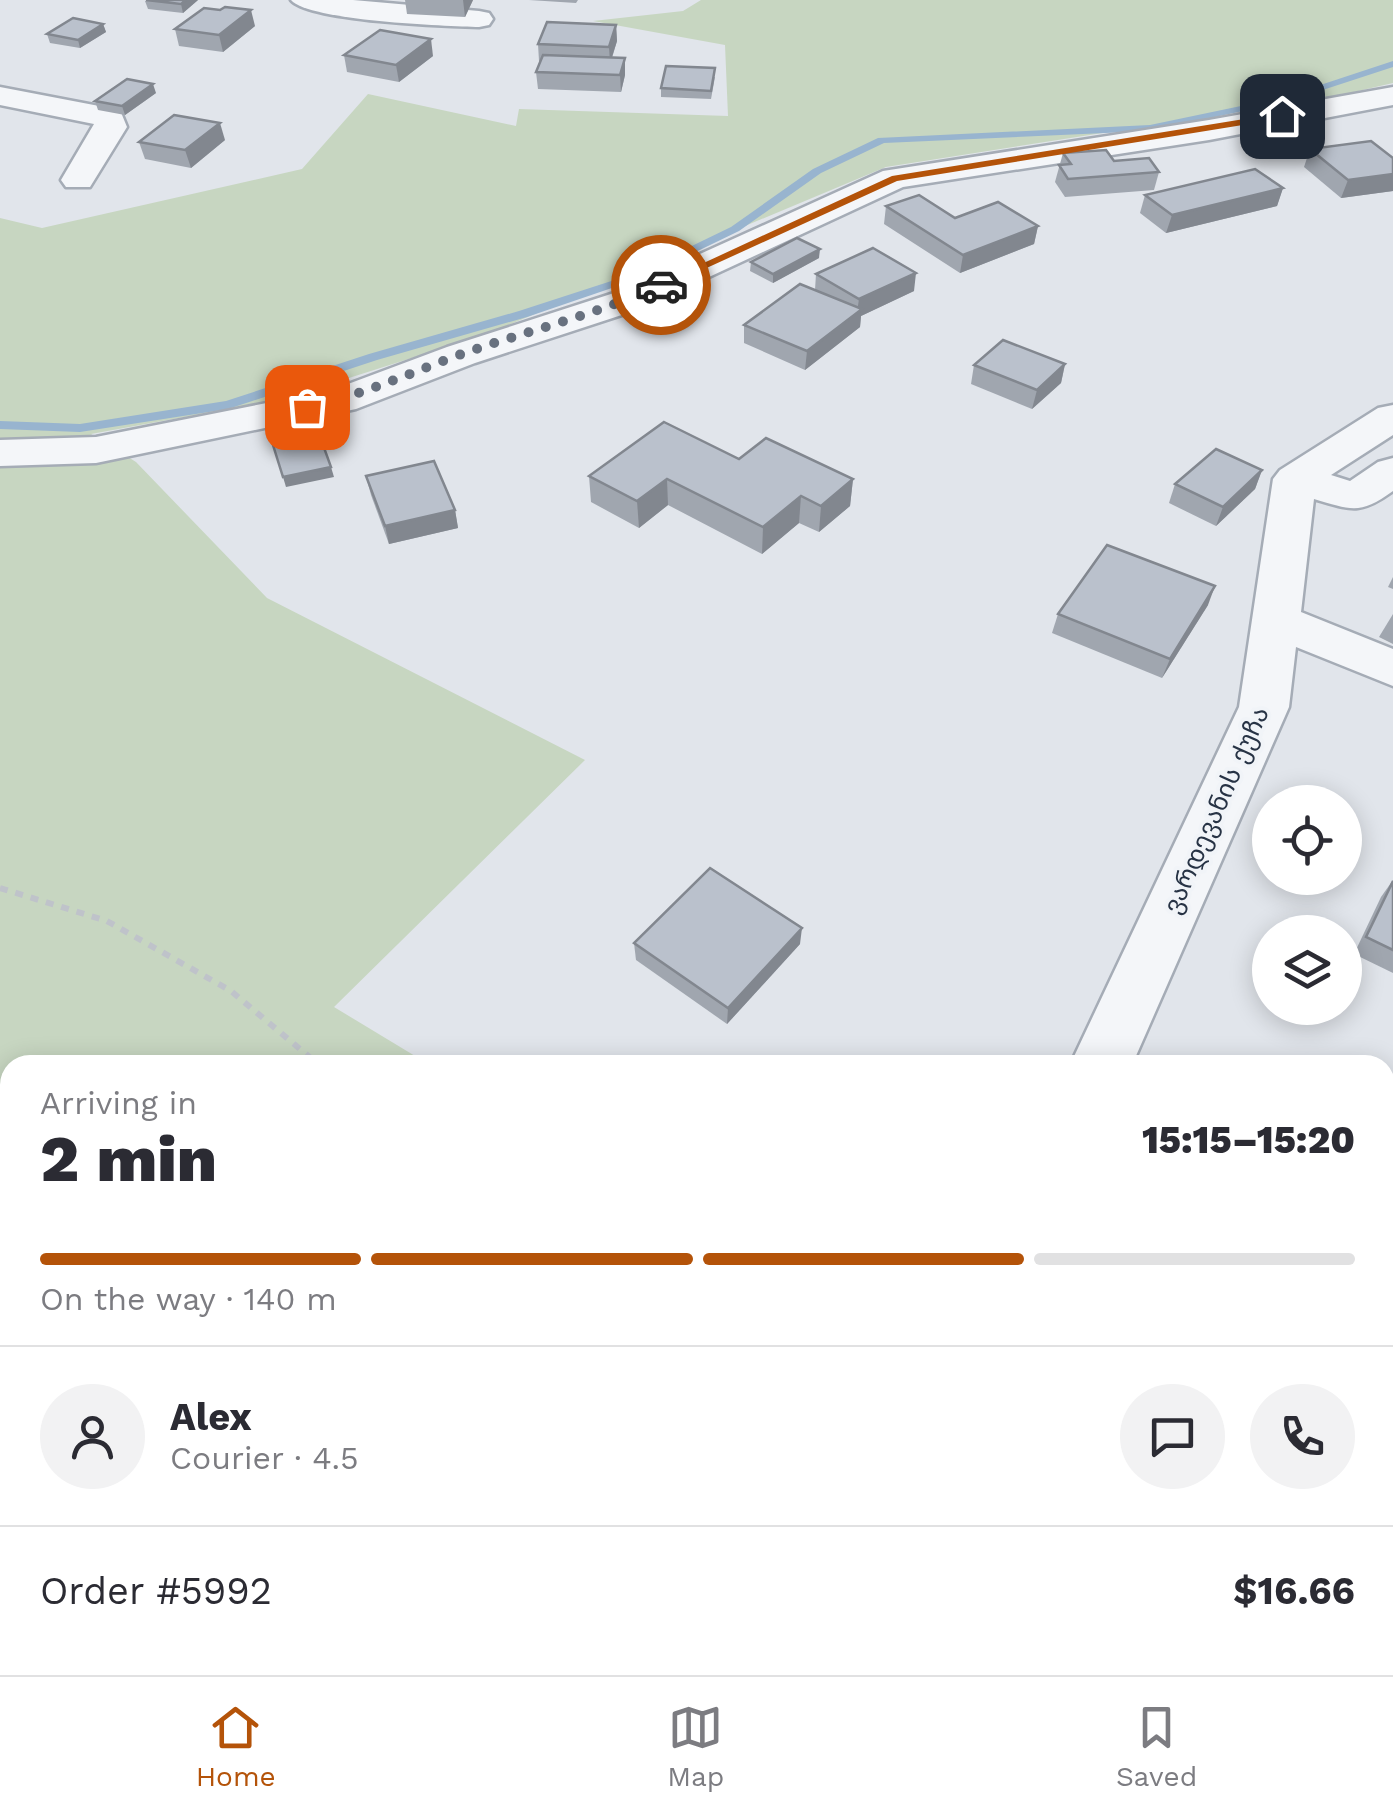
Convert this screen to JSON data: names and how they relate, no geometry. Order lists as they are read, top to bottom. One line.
{"streets":{"street":["ვარდევანის ქუჩა"]},"page":{"heading":["2 min","Arriving in","15:15–15:20"],"panel":["Alex","Courier · 4.5","Order #5992","$16.66"],"bar":"On the way · 140 m","tabs":["Home","Map","Saved"]}}
